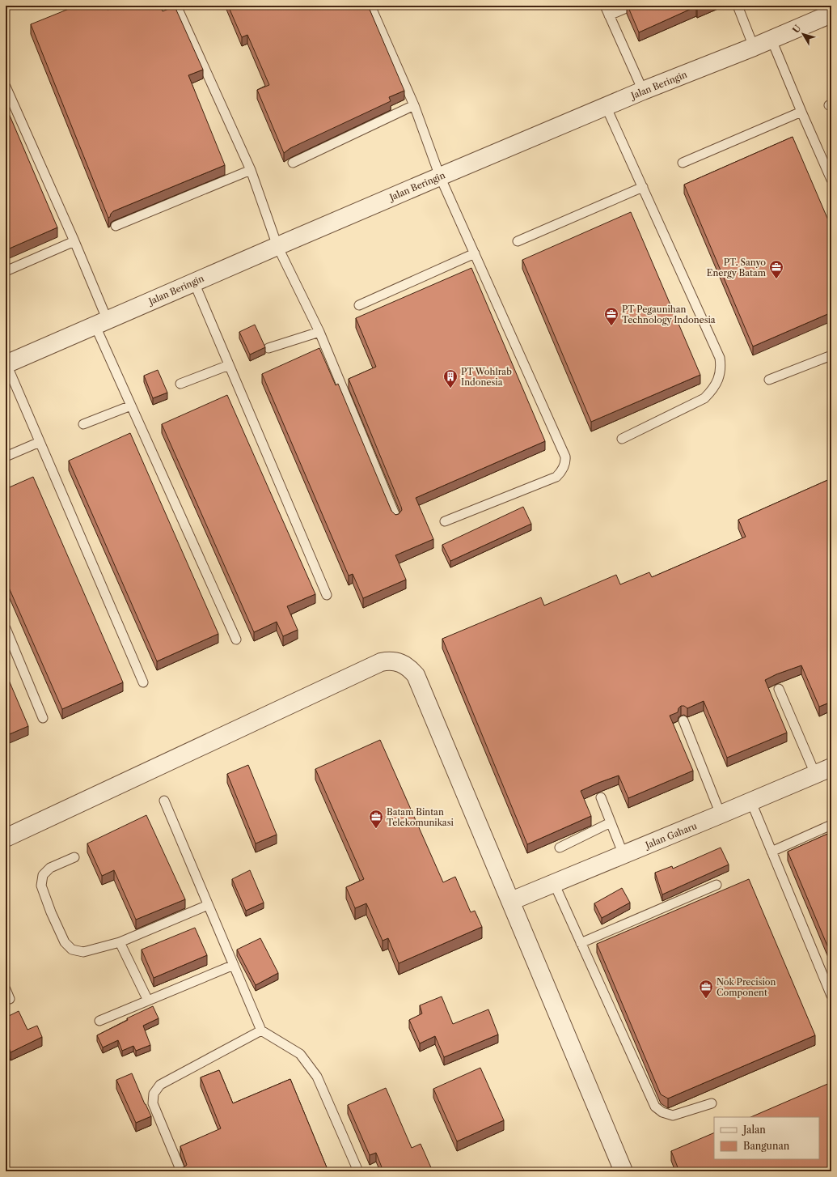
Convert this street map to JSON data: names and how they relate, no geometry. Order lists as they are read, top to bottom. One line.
{"streets":{"street":["Jalan Beringin","Jalan Gaharu"]},"places":{"office":["PT. Sanyo Energy Batam","PT Pegaunihan Technology Indonesia","Batam Bintan Telekomunikasi","Nok Precision Component"],"building":["PT Wohlrab Indonesia"]},"legend":["Jalan","Bangunan"],"north":"top left"}
